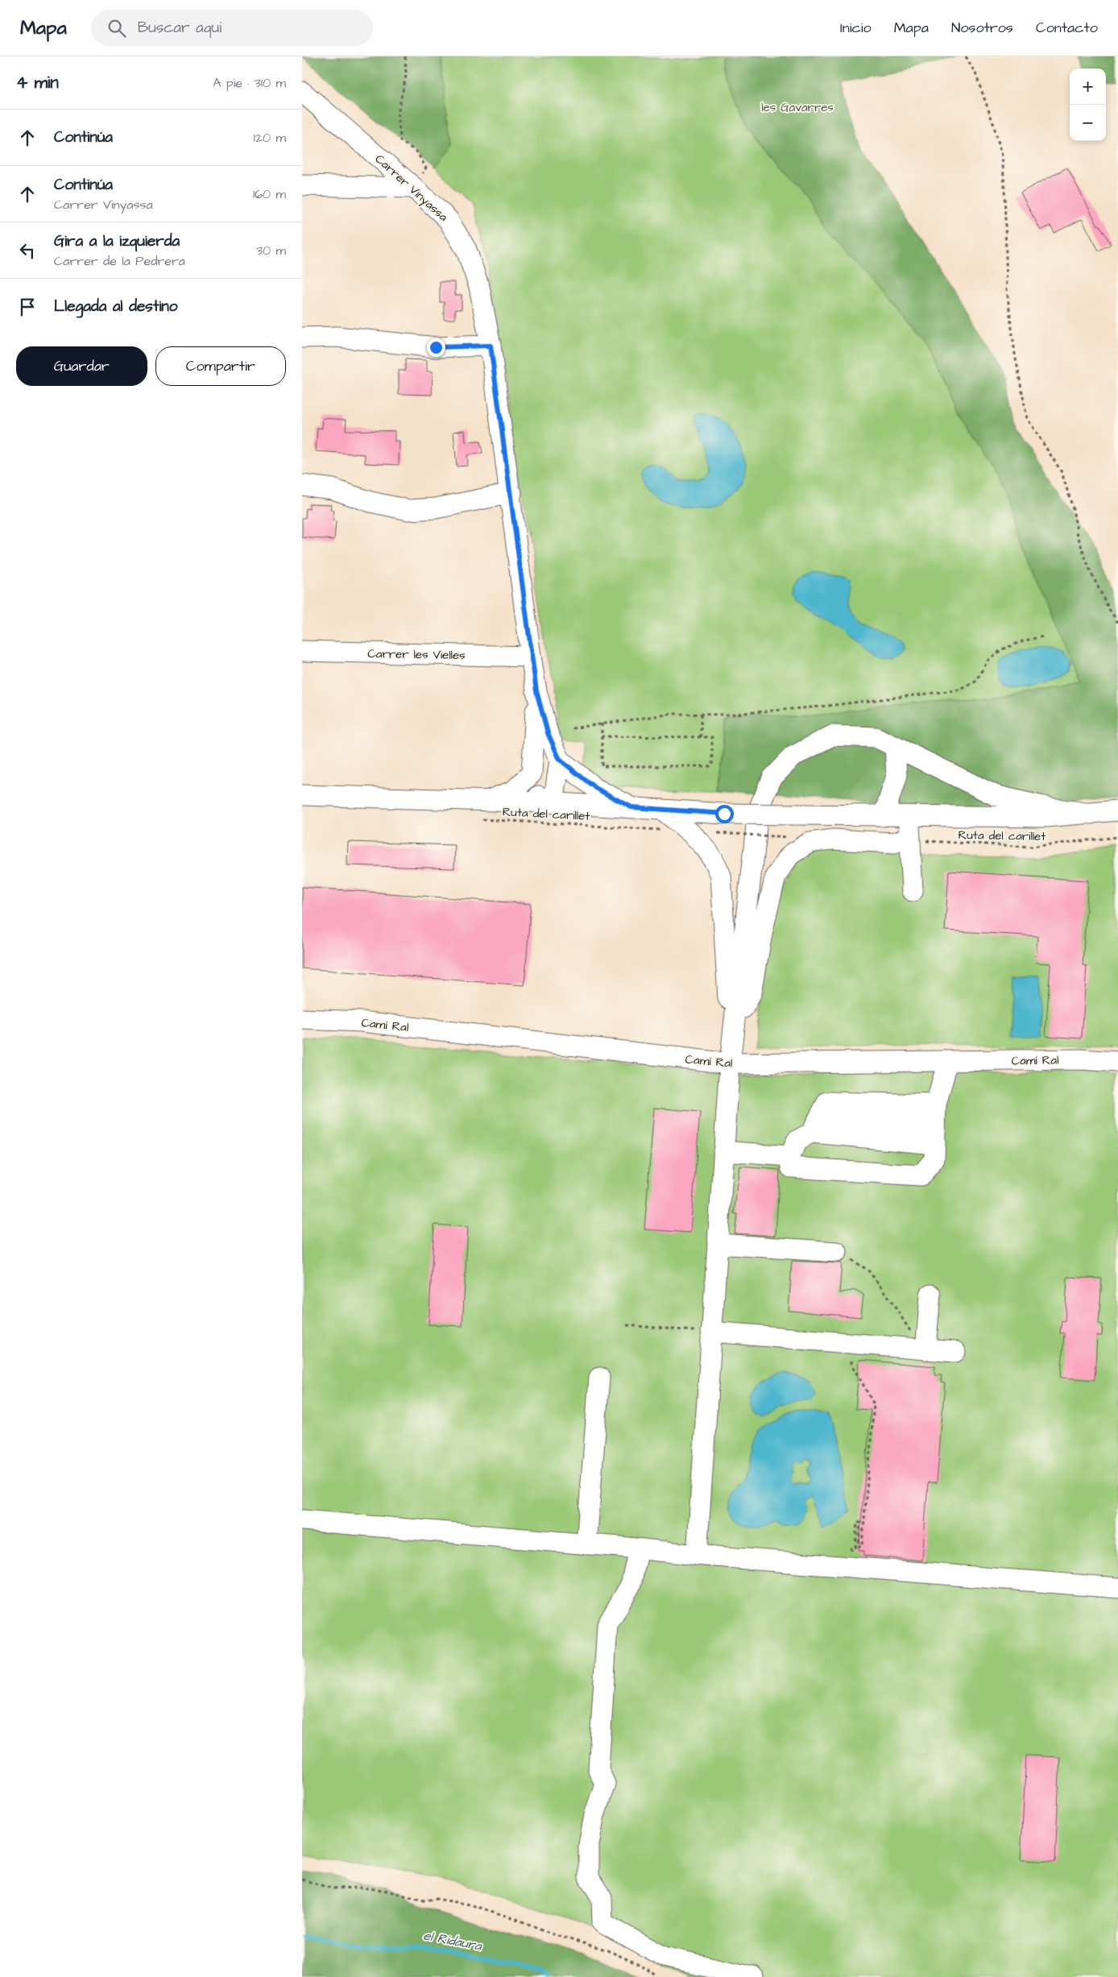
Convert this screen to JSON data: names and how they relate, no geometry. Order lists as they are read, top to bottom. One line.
{"streets":{"street":["Carrer Vinyassa","Carrer les Vielles","Camí Ral"],"path":["Ruta del carillet"]},"crossings":[["Carrer Vinyassa","Carrer les Vielles"]],"water":["el Ridaura"],"parks":["les Gavarres"],"page":{"header":"Mapa","search":"Buscar aquí","nav":["Inicio","Mapa","Nosotros","Contacto"],"heading":["4 min","A pie · 310 m"],"map_buttons":["+","−"],"list":[["Continúa","120 m"],["Continúa","Carrer Vinyassa","160 m"],["Gira a la izquierda","Carrer de la Pedrera","30 m"],"Llegada al destino"],"buttons":["Guardar","Compartir"]}}
